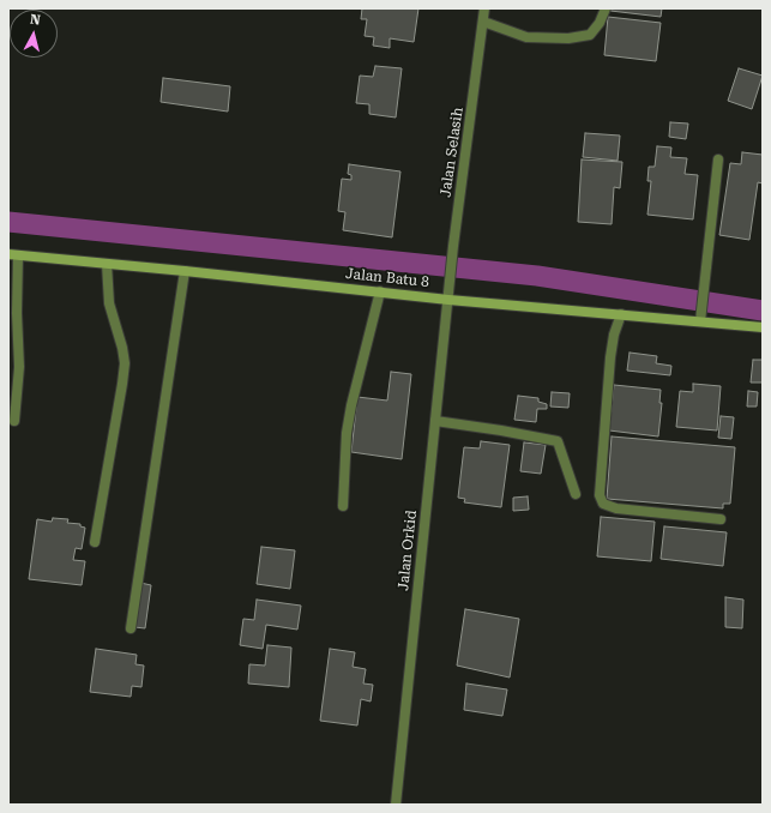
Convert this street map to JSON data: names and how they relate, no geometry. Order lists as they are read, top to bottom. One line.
{"streets":{"street":["Jalan Selasih","Jalan Batu 8","Jalan Orkid"]},"crossings":[["Jalan Selasih","Jalan Batu 8"],["Jalan Selasih","Jalan Orkid"],["Jalan Batu 8","Jalan Orkid"]],"north":"top"}
